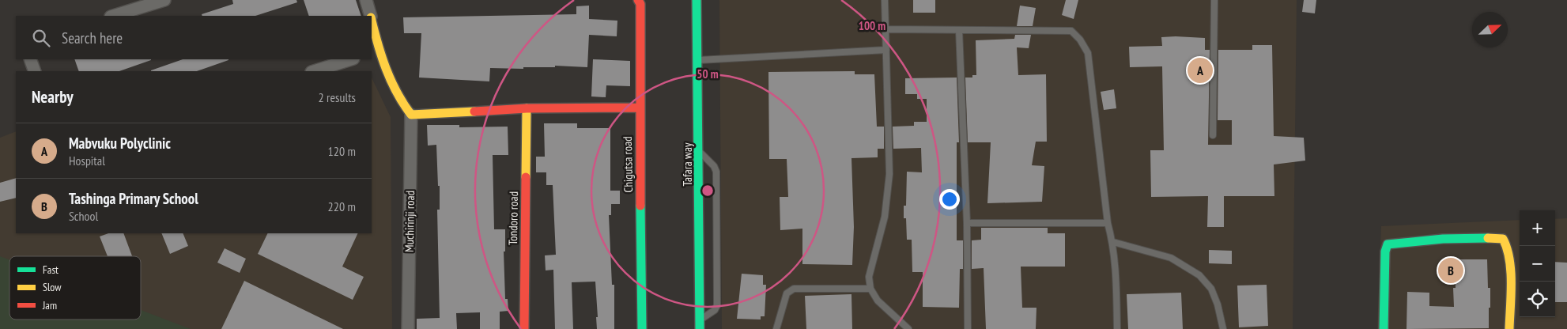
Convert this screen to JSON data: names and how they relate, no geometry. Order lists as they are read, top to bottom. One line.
{"streets":{"street":["Chigutsa road","Tafara way","Tondoro road","Muchirinji road"]},"legend":["Fast","Slow","Jam"],"north":"top right","page":{"search":"Search here","pins":["A","B"],"heading":["Nearby","2 results"],"list":[{"mark":"A","name":"Mabvuku Polyclinic","note":"Hospital","value":"120 m"},{"mark":"B","name":"Tashinga Primary School","note":"School","value":"220 m"}],"map_buttons":["+","−"]},"rings":["100 m","50 m"]}
